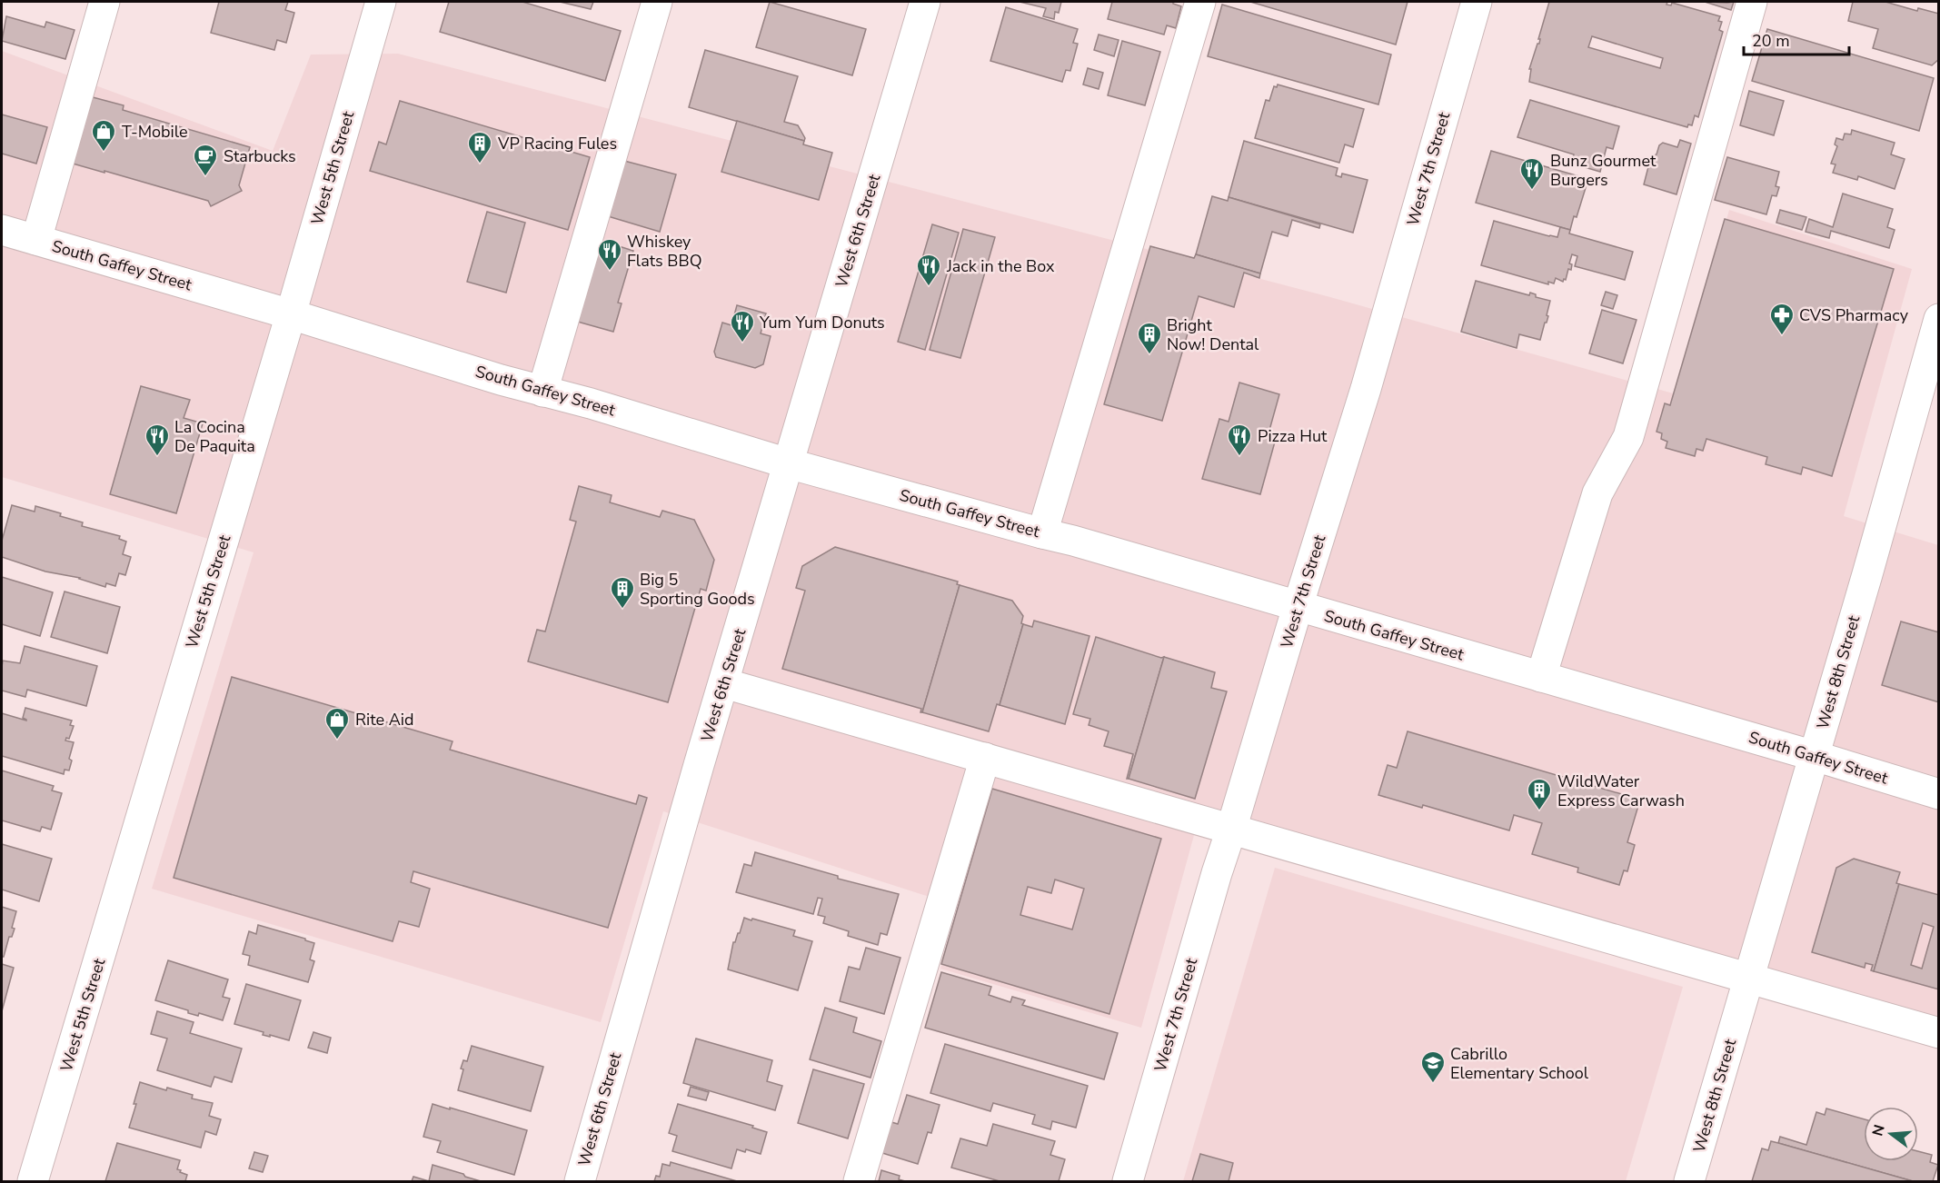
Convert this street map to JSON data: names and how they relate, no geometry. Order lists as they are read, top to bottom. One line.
{"streets":{"street":["West 5th Street","West 7th Street","West 6th Street","South Gaffey Street","West 8th Street"]},"crossings":[["West 5th Street","South Gaffey Street"],["West 7th Street","South Gaffey Street"],["West 6th Street","South Gaffey Street"],["South Gaffey Street","West 8th Street"]],"places":{"shop":["T-Mobile","Rite Aid"],"building":["VP Racing Fules","Bright Now! Dental","Big 5 Sporting Goods","WildWater Express Carwash"],"cafe":["Starbucks"],"restaurant":["Bunz Gourmet Burgers","Whiskey Flats BBQ","Jack in the Box","Yum Yum Donuts","La Cocina De Paquita","Pizza Hut"],"pharmacy":["CVS Pharmacy"],"school or university":["Cabrillo Elementary School"]},"scale_bar":"20 m","north":"left"}
